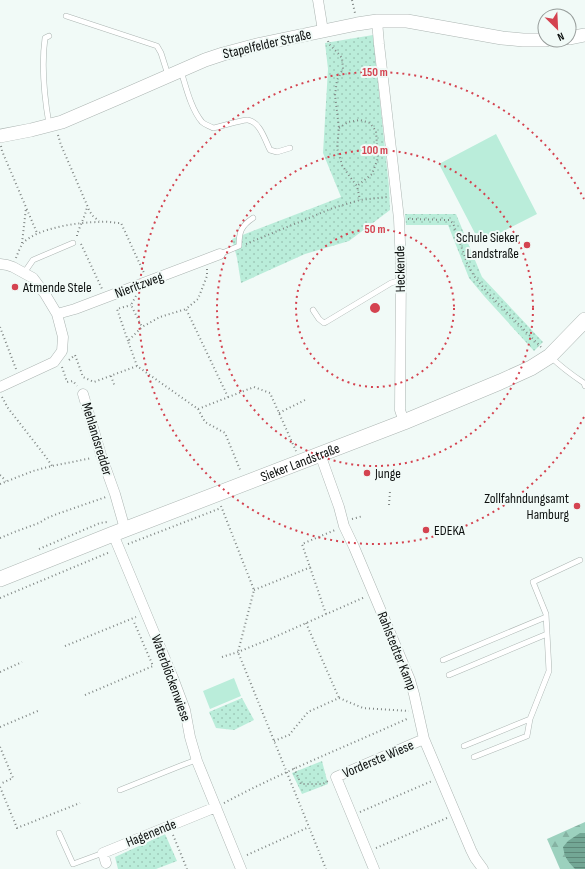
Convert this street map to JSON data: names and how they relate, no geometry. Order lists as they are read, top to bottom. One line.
{"streets":{"main road":["Sieker Landstraße"],"street":["Stapelfelder Straße","Heckende","Nieritzweg","Mehlandsredder","Rahlstedter Kamp","Waterblöckenwiese","Vorderste Wiese","Hagenende"]},"crossings":[["Stapelfelder Straße","Heckende"],["Heckende","Sieker Landstraße"],["Mehlandsredder","Sieker Landstraße"],["Mehlandsredder","Waterblöckenwiese"],["Sieker Landstraße","Rahlstedter Kamp"],["Sieker Landstraße","Waterblöckenwiese"],["Rahlstedter Kamp","Vorderste Wiese"],["Waterblöckenwiese","Hagenende"]],"places":["Schule Sieker Landstraße","Atmende Stele","Junge","Zollfahndungsamt Hamburg","EDEKA"],"north":"bottom right","rings":["150 m","100 m","50 m"]}
